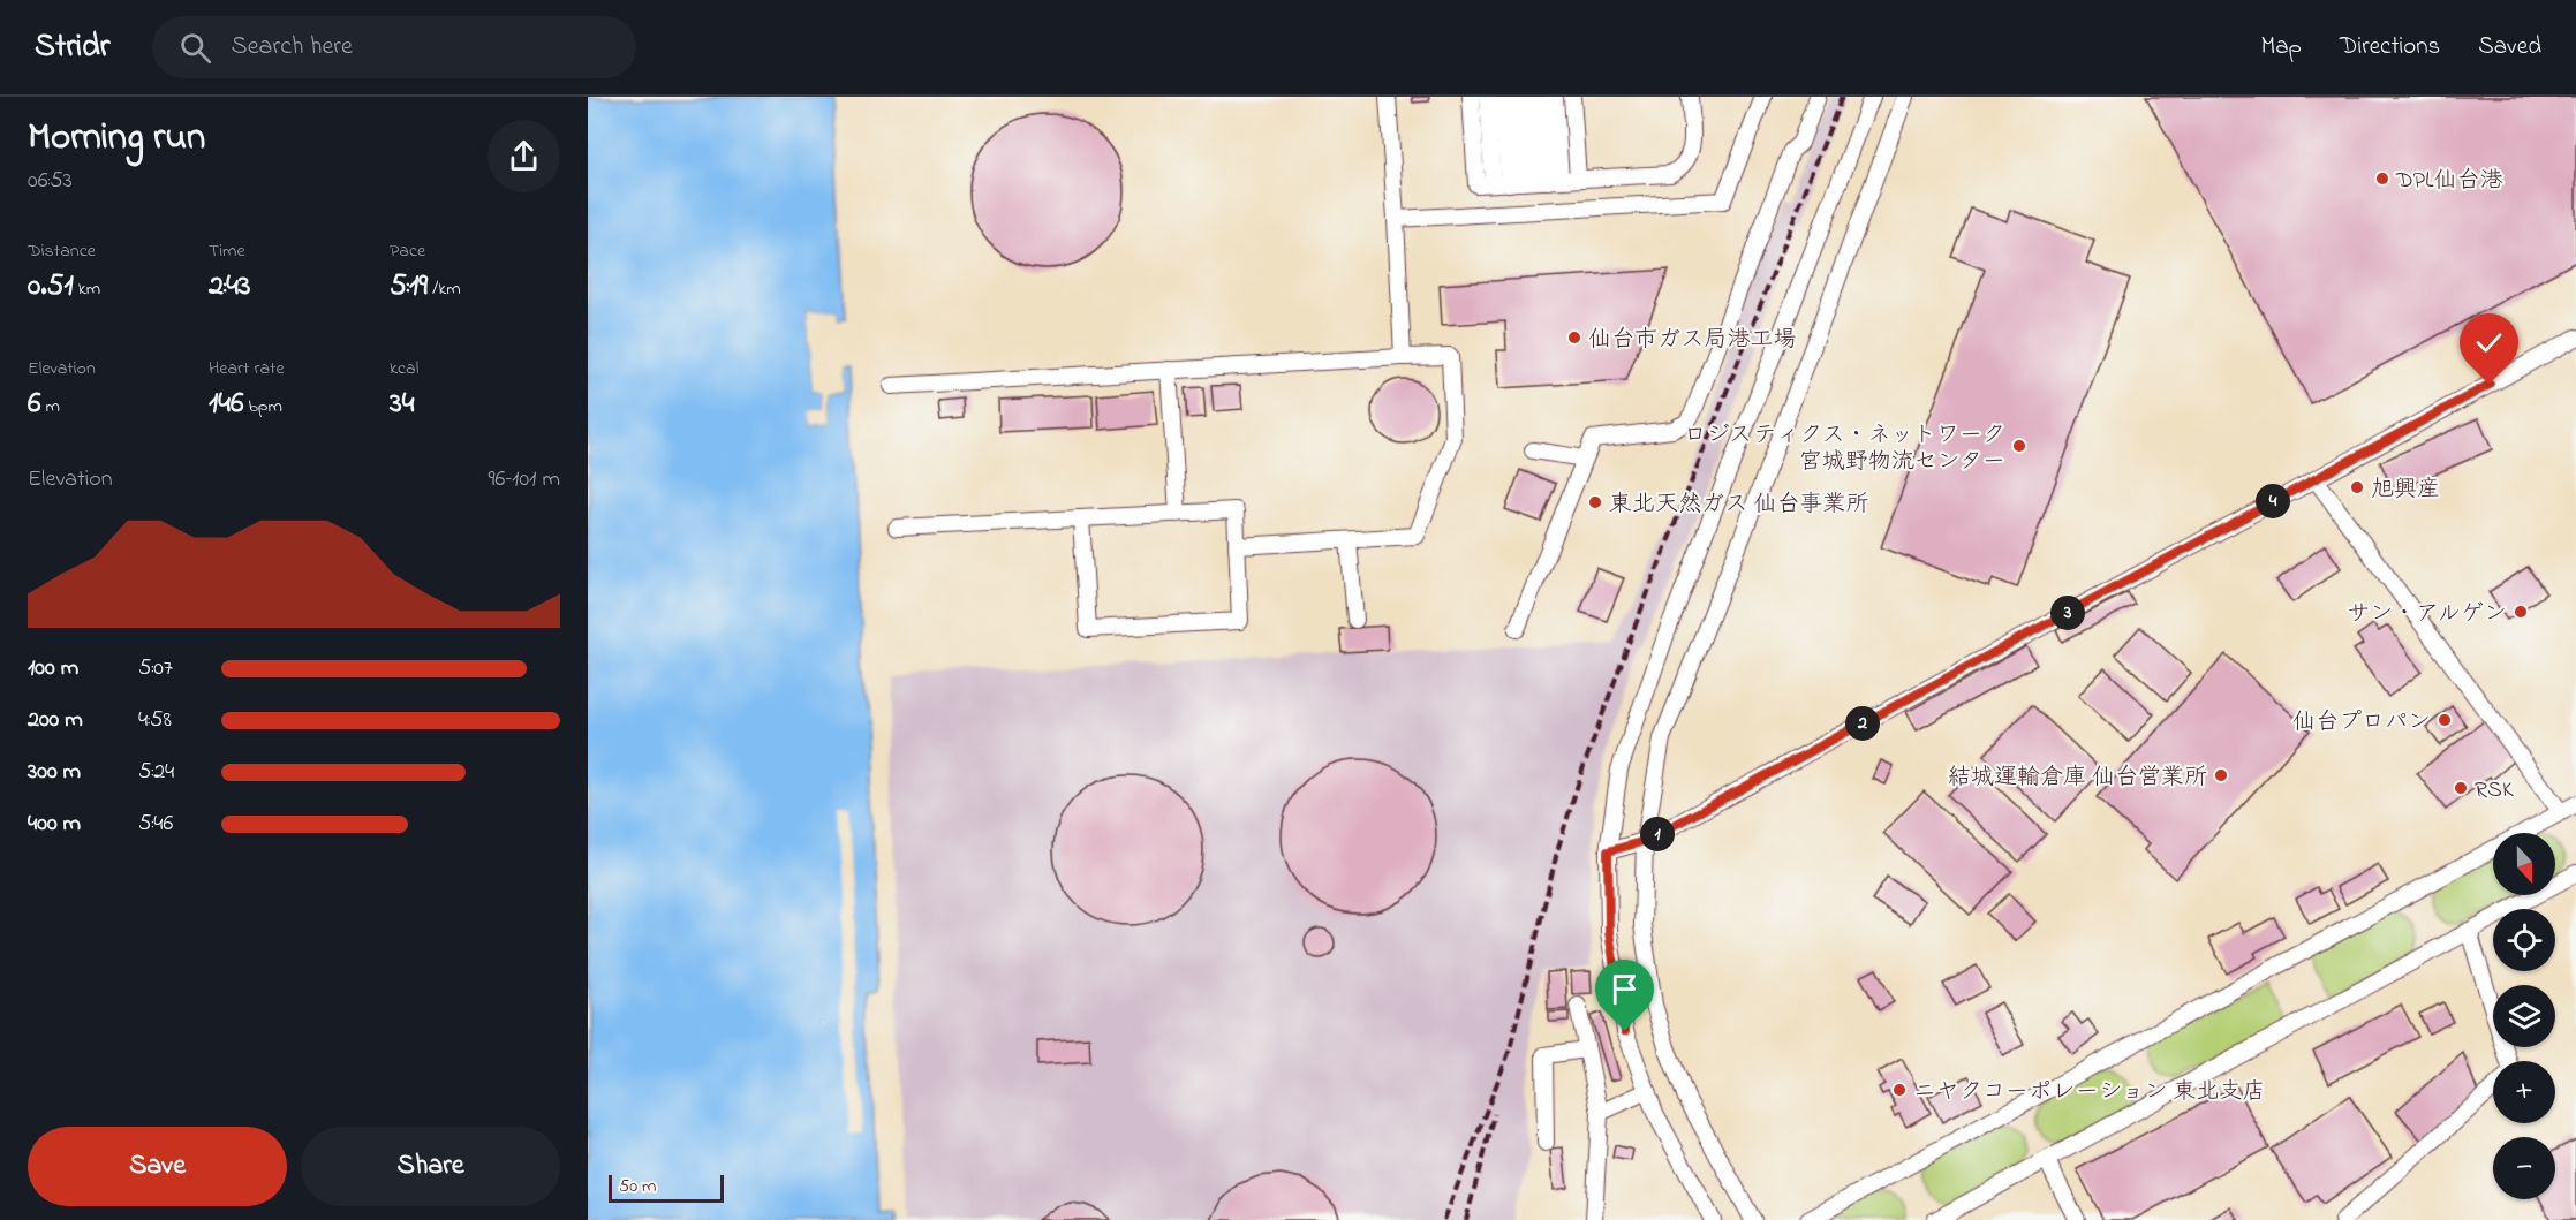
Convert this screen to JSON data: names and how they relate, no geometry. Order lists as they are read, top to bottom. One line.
{"places":["DPL仙台港","仙台市ガス局港工場","ロジスティクス・ネットワーク 宮城野物流センター","旭興産","東北天然ガス 仙台事業所","サン・アルゲン","仙台プロパン","結城運輸倉庫 仙台営業所","RSK","ニヤクコーポレーション 東北支店"],"scale_bar":"50 m","north":"bottom","page":{"header":"Stridr","search":"Search here","nav":["Map","Directions","Saved"],"heading":["Morning run","06:53"],"stats":[["Distance","0.51 km"],["Time","2:43"],["Pace","5:19 /km"],["Elevation","6 m"],["Heart rate","146 bpm"],["kcal","34"]],"chart":["Elevation","96–101 m"],"pins":["4","3","2","1"],"list":[{"name":"100 m","note":"5:07"},{"name":"200 m","note":"4:58"},{"name":"300 m","note":"5:24"},{"name":"400 m","note":"5:46"}],"map_buttons":["+","−"],"buttons":["Save","Share"],"scale":"50 m"}}
